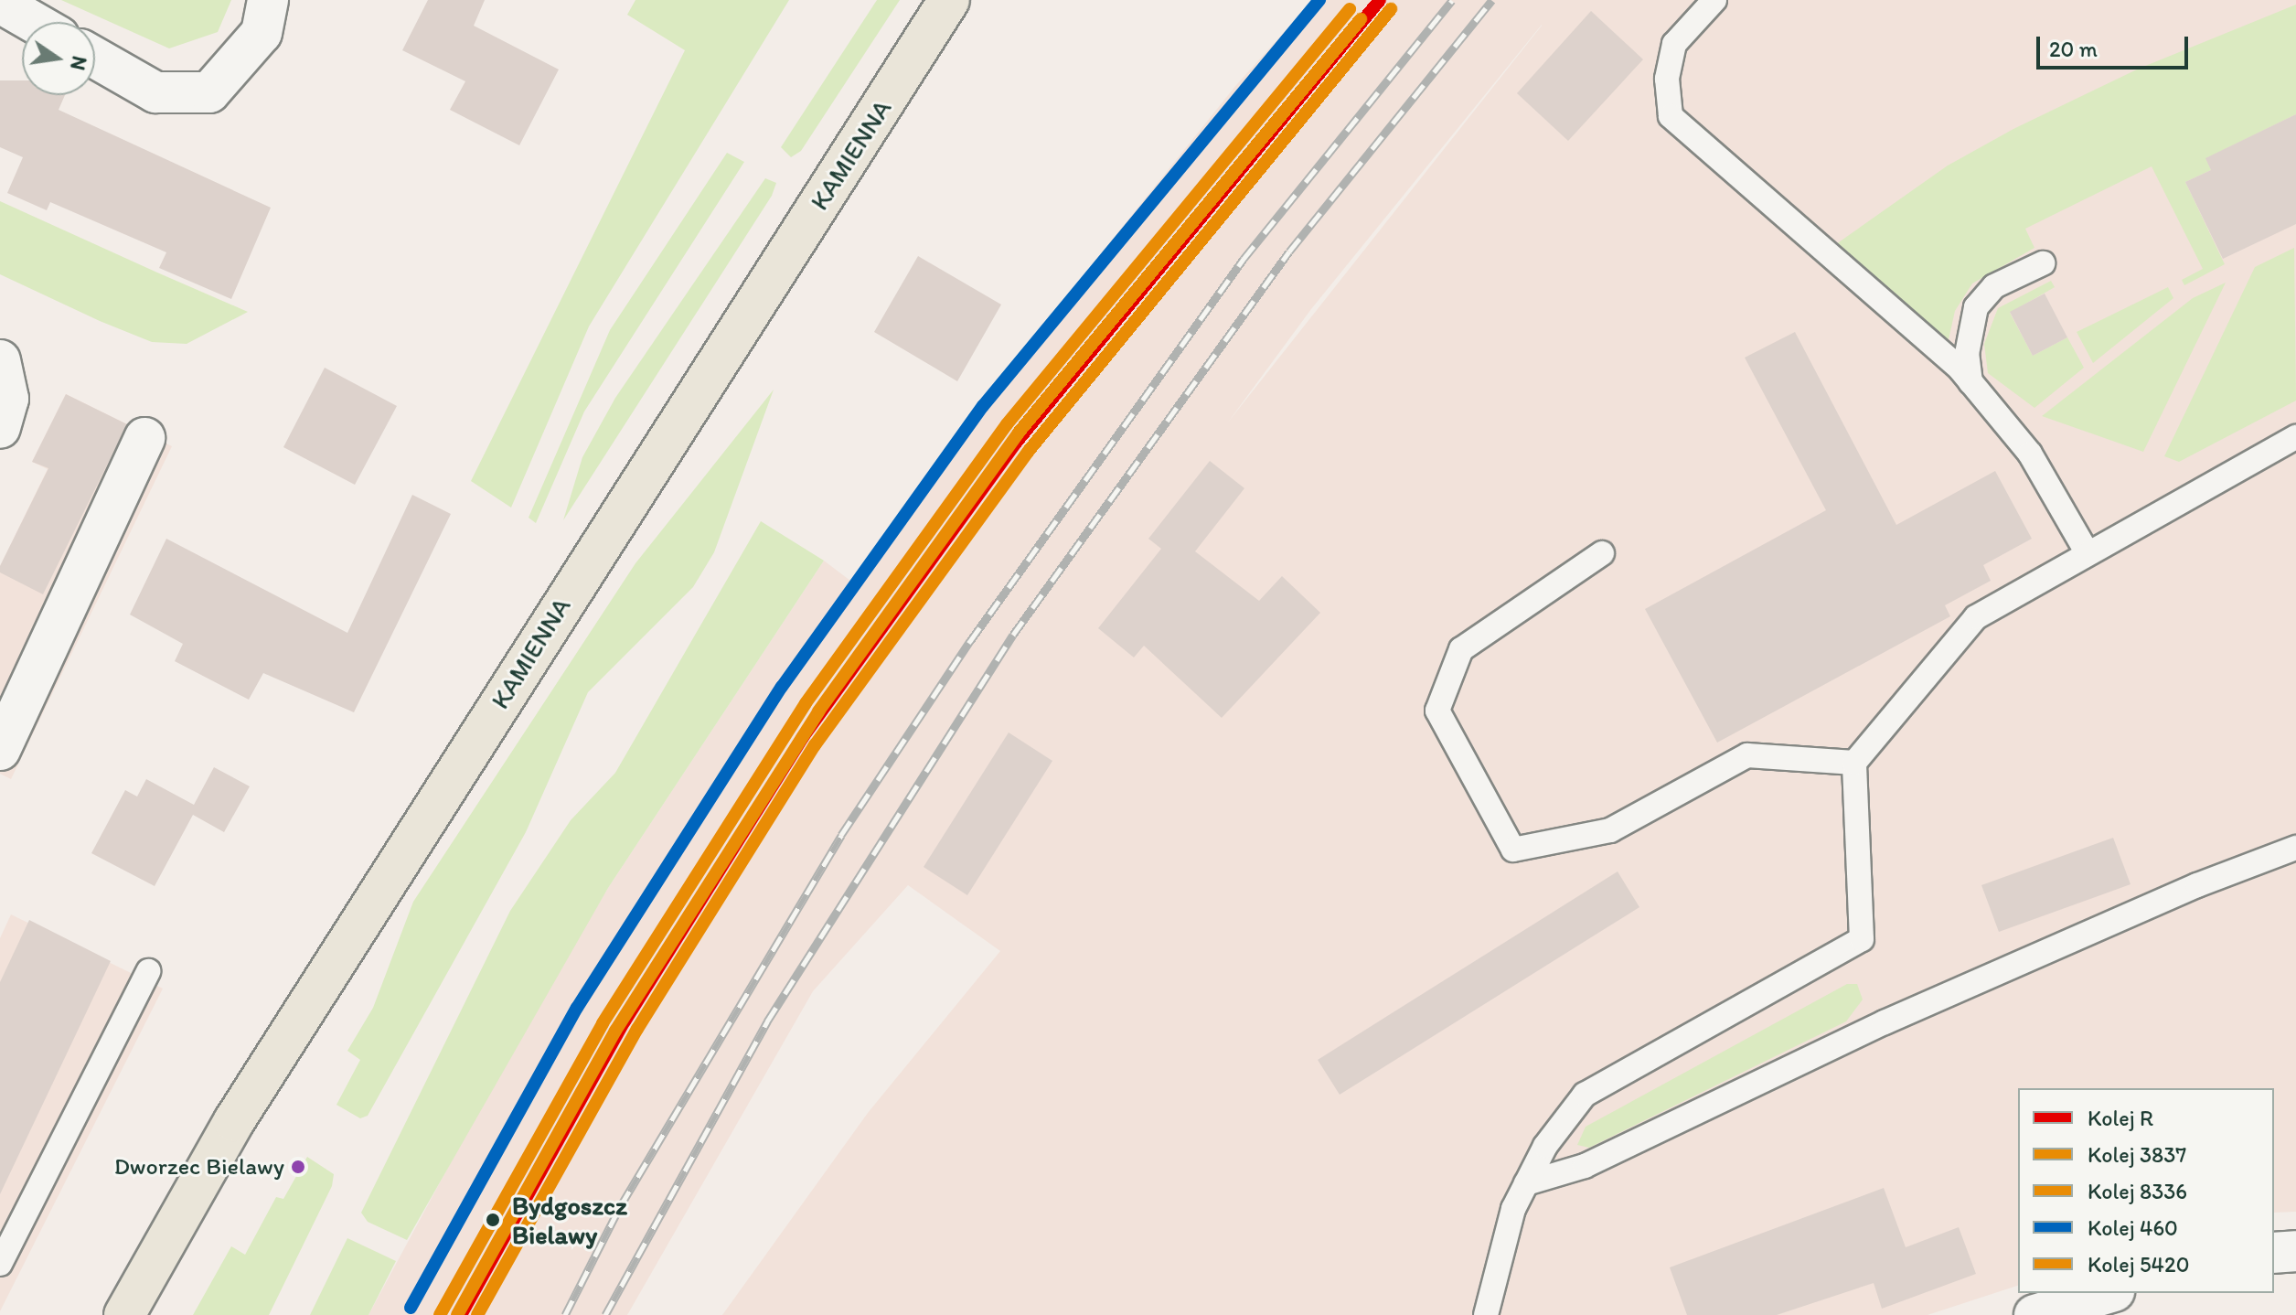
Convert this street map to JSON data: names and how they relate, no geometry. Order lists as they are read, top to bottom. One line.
{"streets":{"main road":["KAMIENNA"]},"places":["Dworzec Bielawy","Bydgoszcz Bielawy"],"lines":["rail line R","rail line 460","rail line 3837","rail line 8336","rail line 5420"],"legend":["Kolej R","Kolej 3837","Kolej 8336","Kolej 460","Kolej 5420"],"scale_bar":"20 m","north":"right"}
